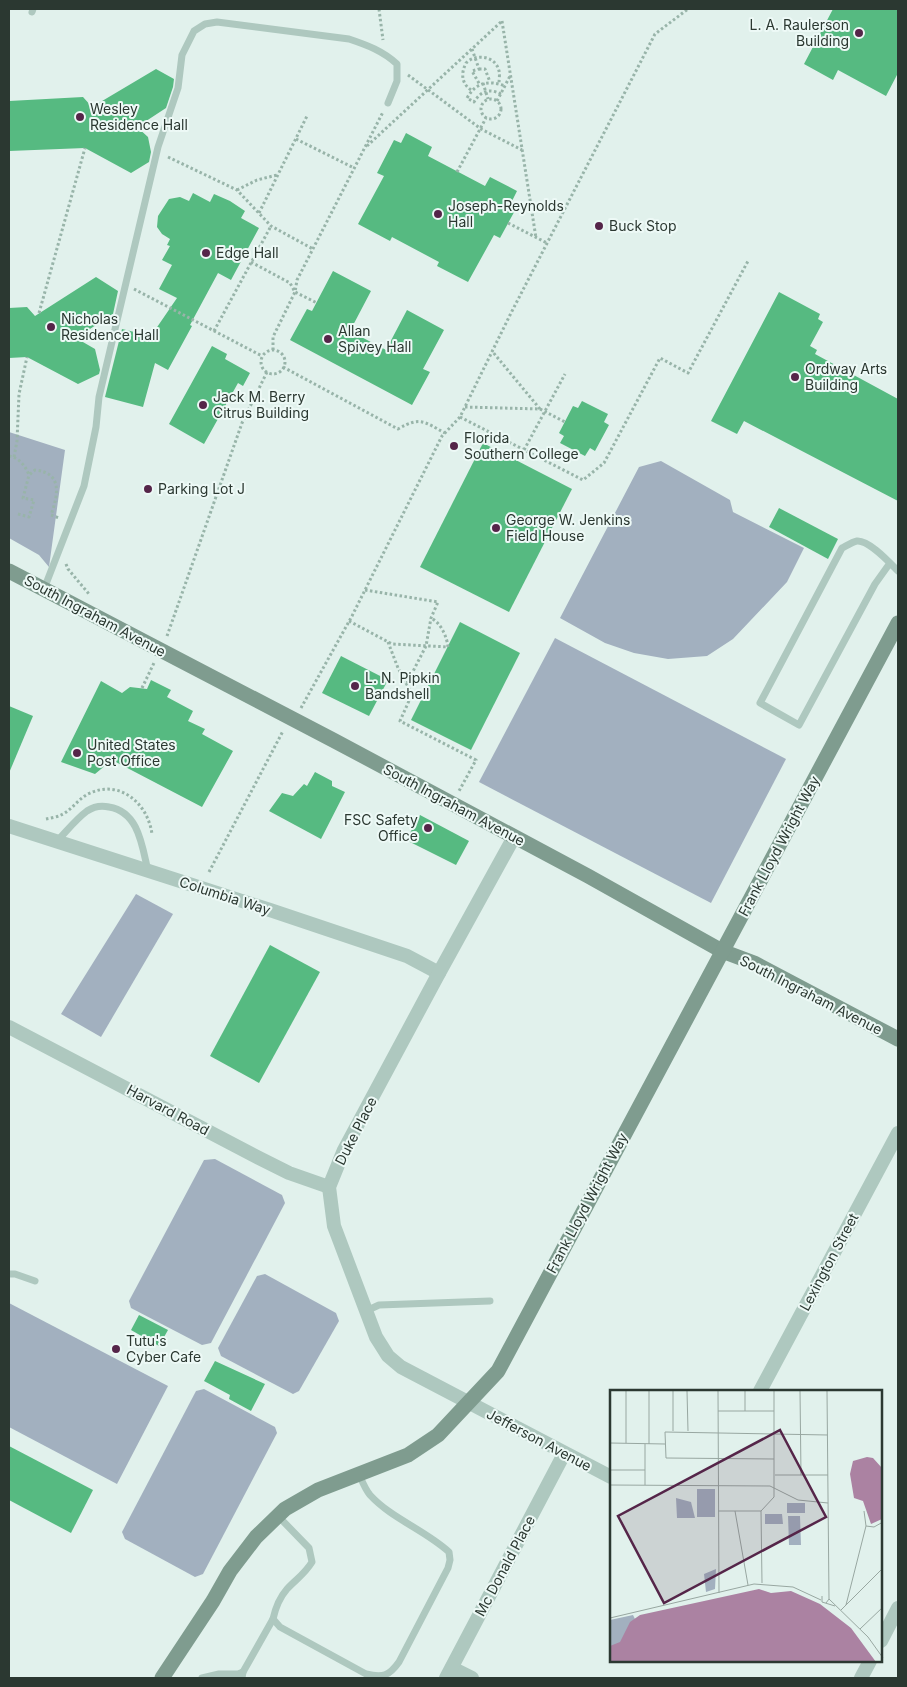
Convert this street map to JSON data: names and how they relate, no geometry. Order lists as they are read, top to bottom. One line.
{"streets":{"street":["South Ingraham Avenue","Frank Lloyd Wright Way","Columbia Way","Harvard Road","Duke Place","Lexington Street","Jefferson Avenue","Mc Donald Place"]},"crossings":[["South Ingraham Avenue","Frank Lloyd Wright Way"],["South Ingraham Avenue","Duke Place"],["Frank Lloyd Wright Way","Duke Place"],["Frank Lloyd Wright Way","Jefferson Avenue"],["Columbia Way","Duke Place"],["Harvard Road","Duke Place"],["Duke Place","Jefferson Avenue"],["Jefferson Avenue","Mc Donald Place"]],"places":["L. A. Raulerson Building","Wesley Residence Hall","Joseph-Reynolds Hall","Buck Stop","Edge Hall","Nicholas Residence Hall","Allan Spivey Hall","Ordway Arts Building","Jack M. Berry Citrus Building","Florida Southern College","Parking Lot J","George W. Jenkins Field House","L. N. Pipkin Bandshell","United States Post Office","FSC Safety Office","Tutu's Cyber Cafe"]}
